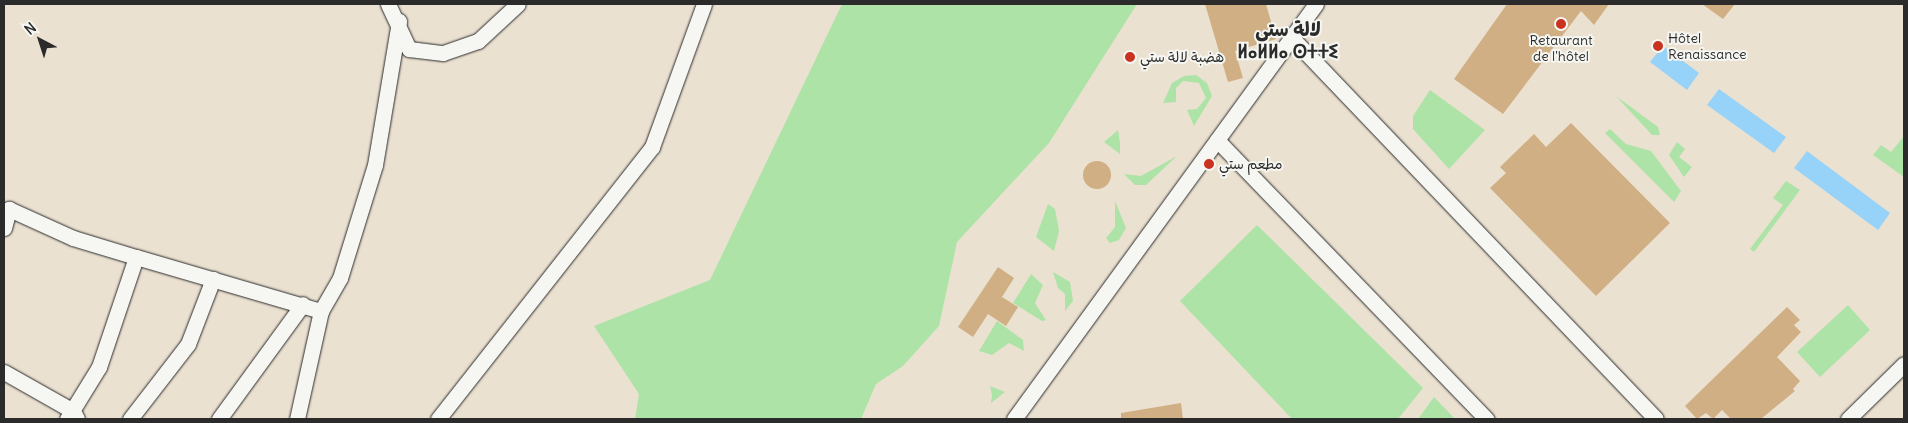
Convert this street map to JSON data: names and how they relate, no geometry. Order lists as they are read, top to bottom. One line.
{"districts":["لالة ستي ⵍⴰⵍⵍⴰ ⵙⵜⵜⵉ"],"places":["Retaurant de l'hôtel","Hôtel Renaissance","هضبة لالة ستي","مطعم ستي"],"north":"top left"}
